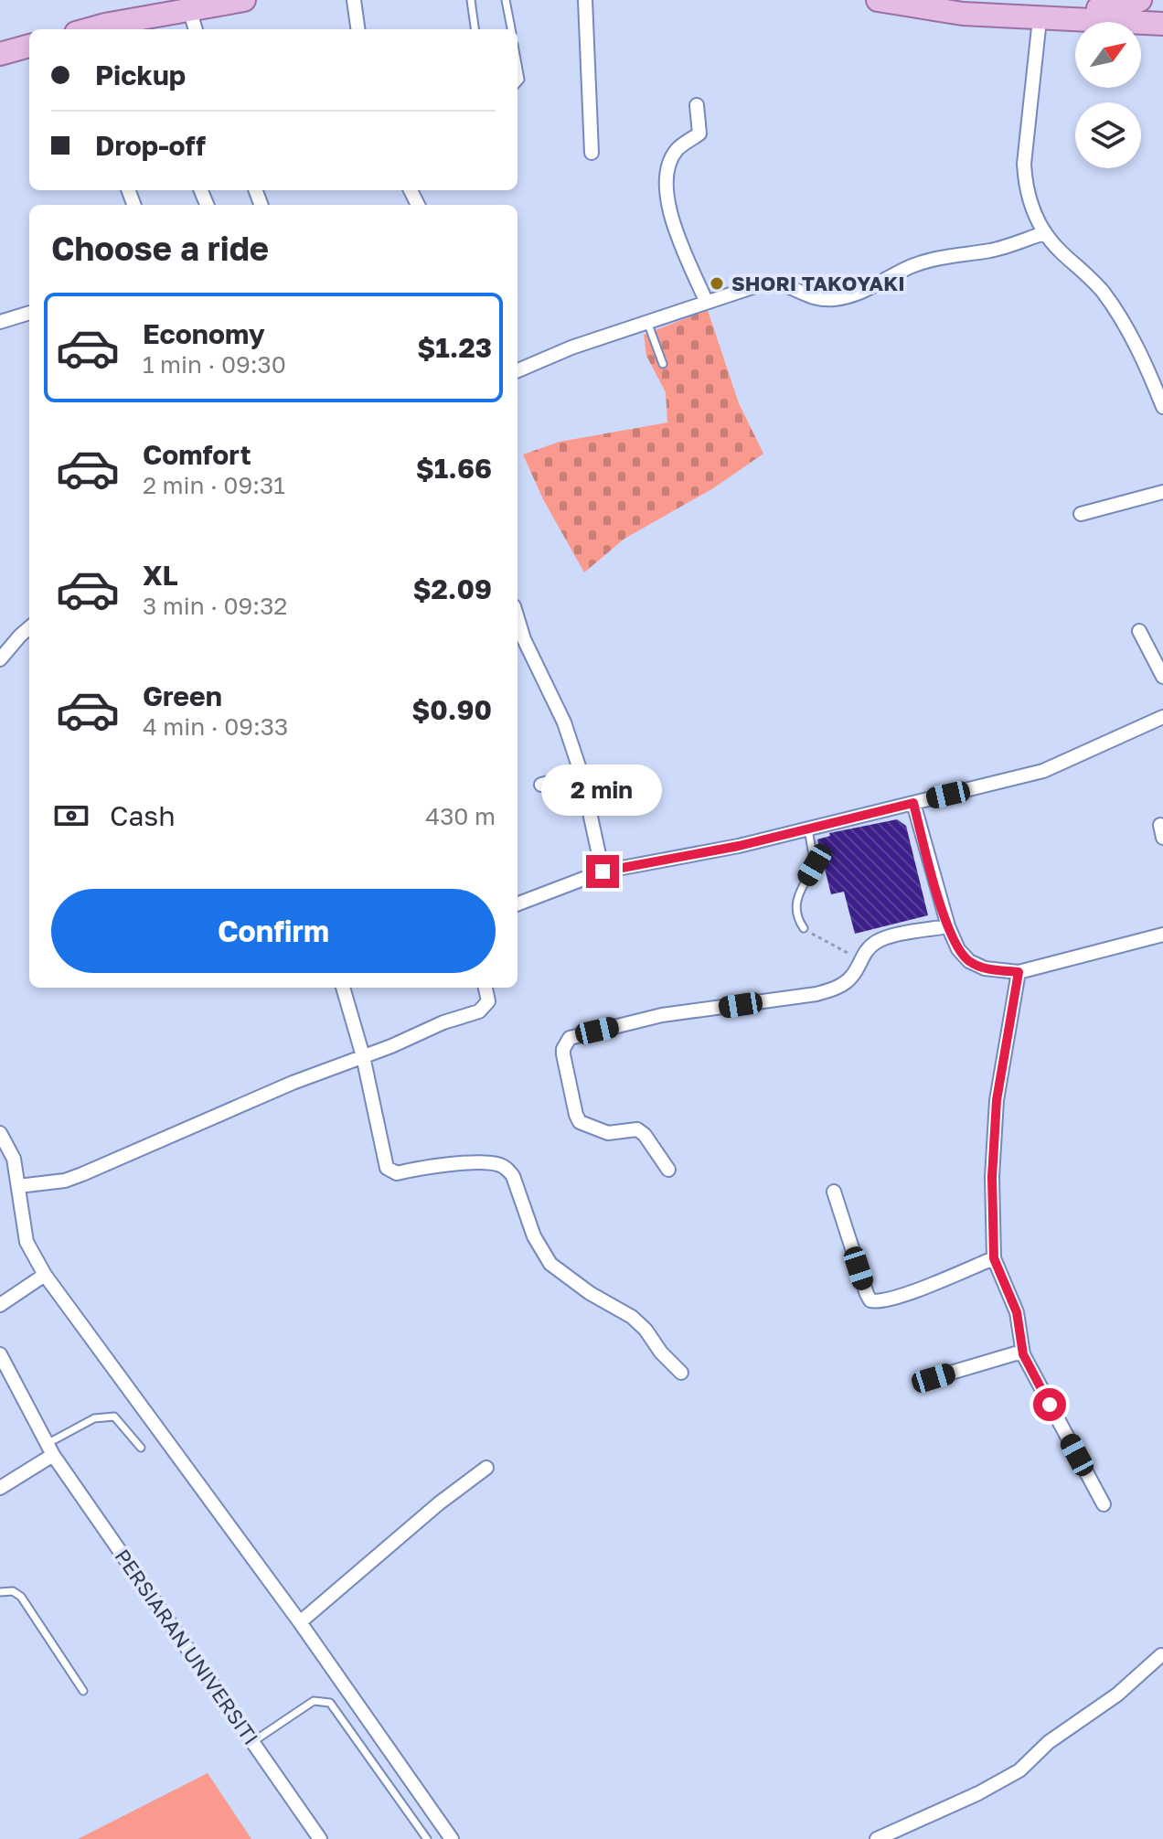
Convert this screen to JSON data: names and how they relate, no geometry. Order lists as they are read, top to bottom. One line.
{"streets":{"street":["PERSIARAN UNIVERSITI"]},"places":["SHORI TAKOYAKI"],"north":"top right","page":{"banner":["Pickup","Drop-off"],"heading":"Choose a ride","list":[{"name":"Economy","note":"1 min · 09:30","value":"$1.23"},{"name":"Comfort","note":"2 min · 09:31","value":"$1.66"},{"name":"XL","note":"3 min · 09:32","value":"$2.09"},{"name":"Green","note":"4 min · 09:33","value":"$0.90"}],"bubble":"2 min","pay":["Cash","430 m"],"buttons":"Confirm"}}
